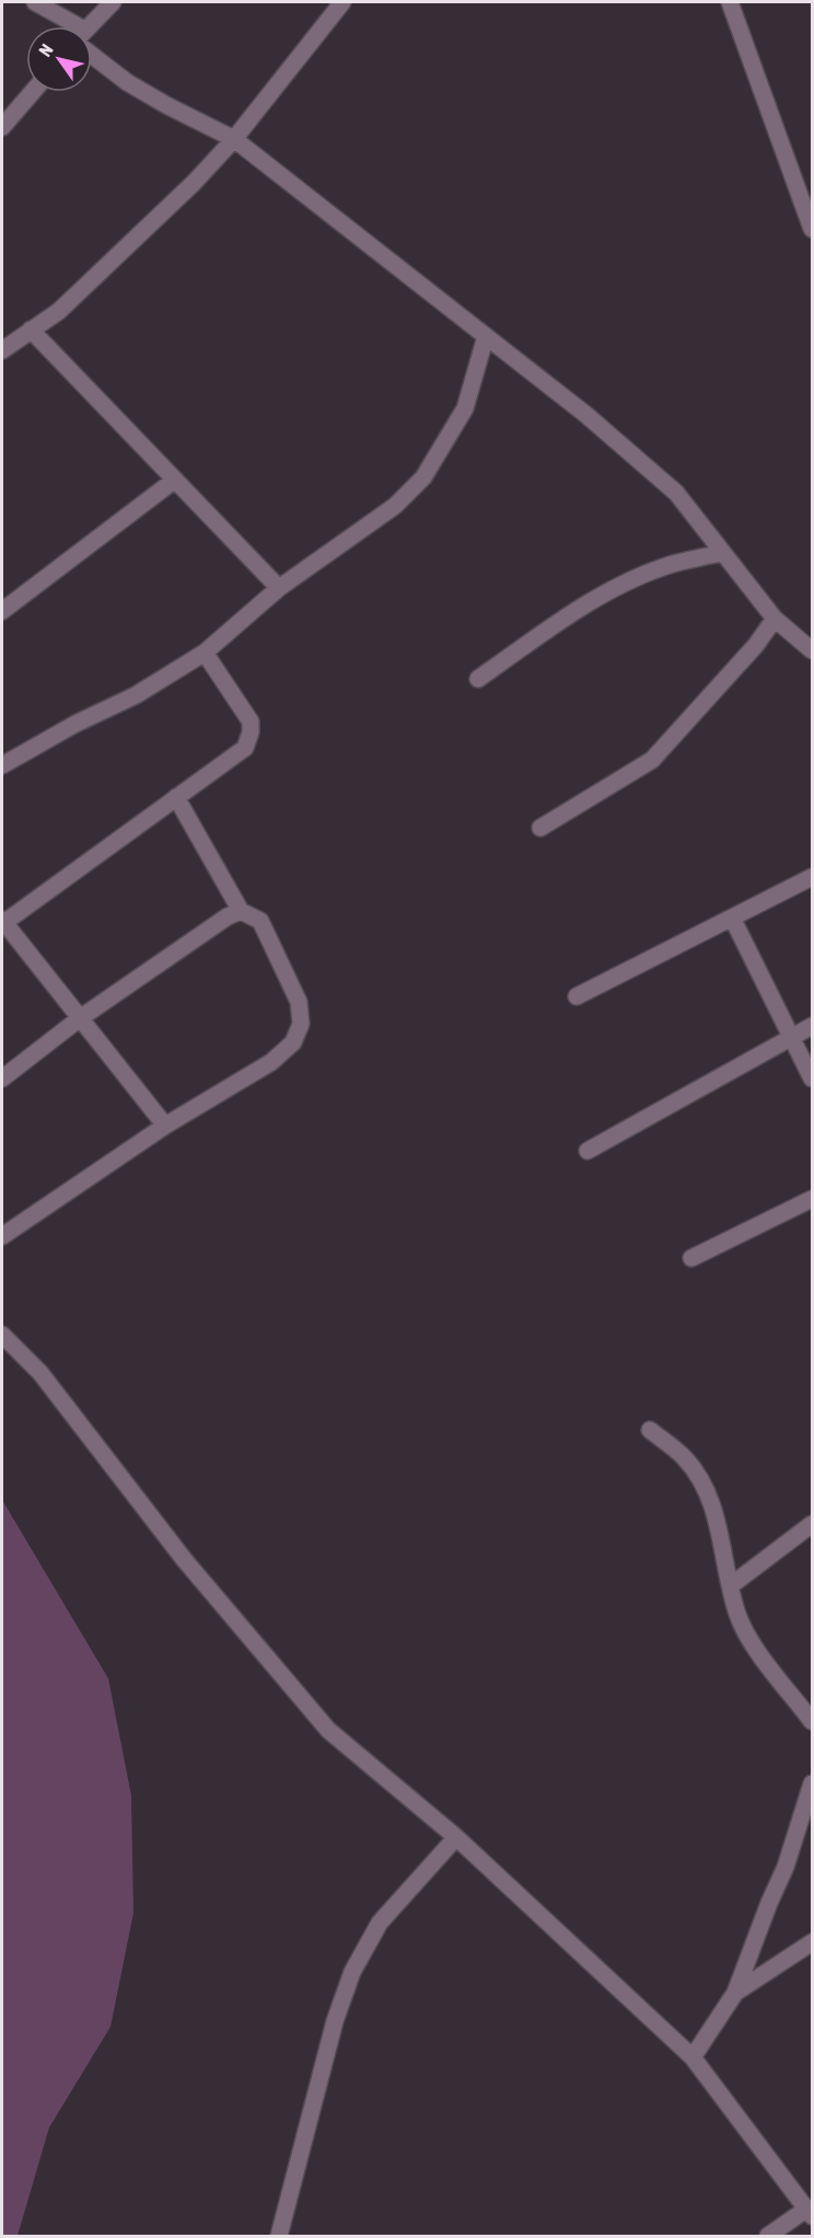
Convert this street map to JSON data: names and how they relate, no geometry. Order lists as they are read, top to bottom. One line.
{"north":"top left"}
